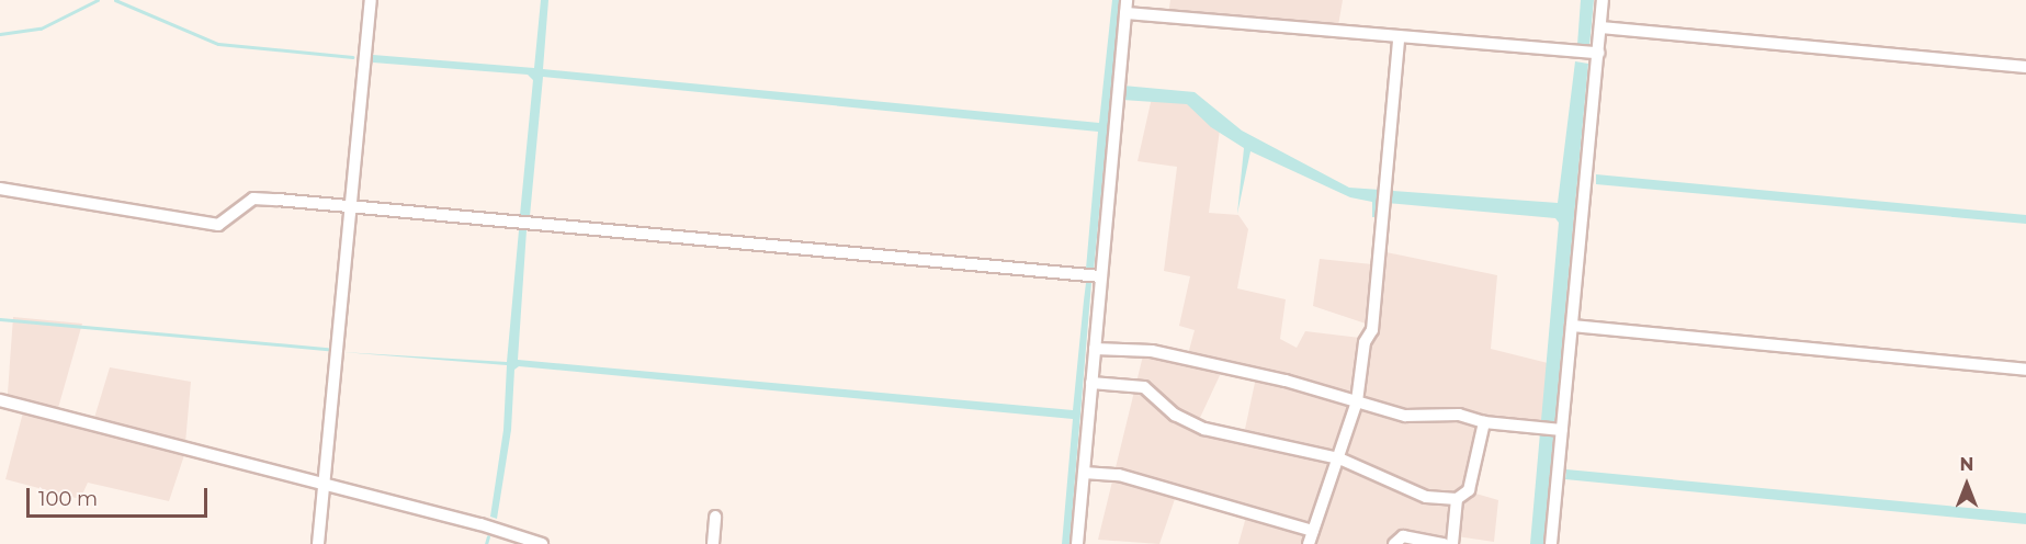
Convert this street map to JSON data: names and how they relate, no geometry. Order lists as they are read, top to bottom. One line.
{"scale_bar":"100 m","north":"top"}
